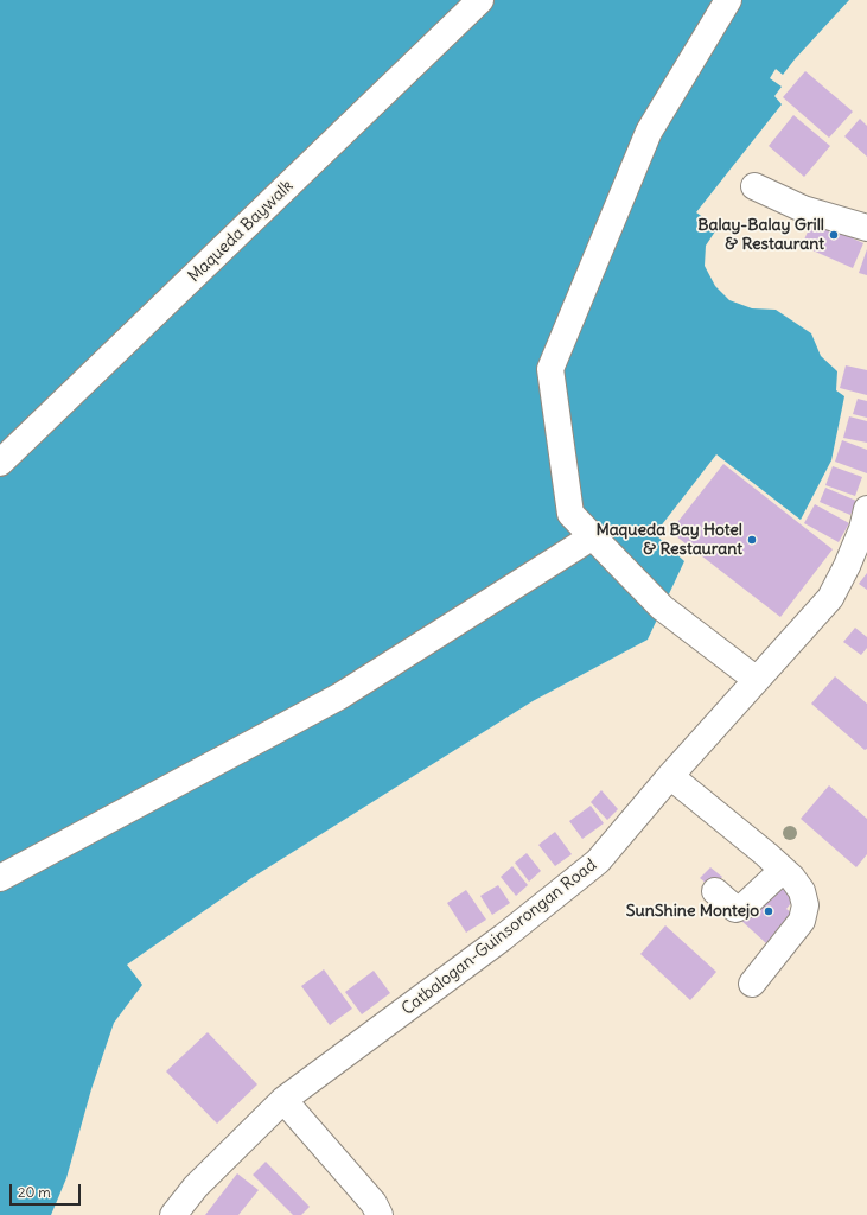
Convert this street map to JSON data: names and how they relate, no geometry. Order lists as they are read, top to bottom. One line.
{"streets":{"street":["Maqueda Baywalk","Catbalogan-Guinsorongan Road"]},"places":["Balay-Balay Grill & Restaurant","Maqueda Bay Hotel & Restaurant","SunShine Montejo"],"scale_bar":"20 m"}
